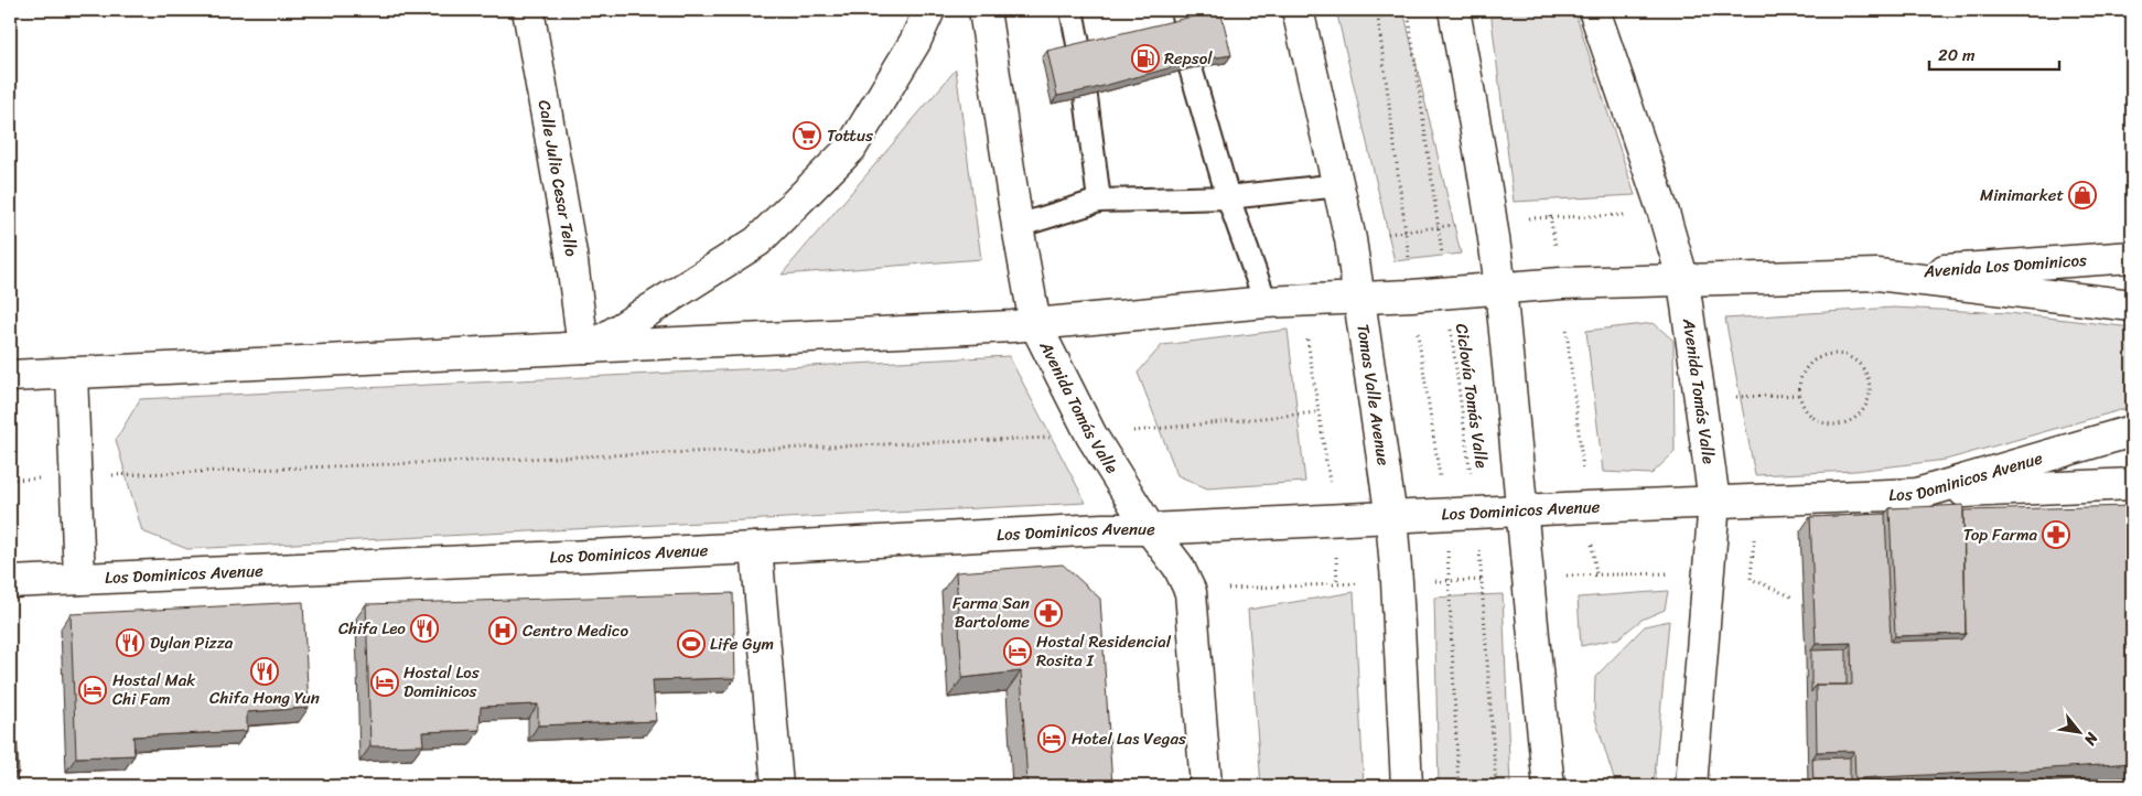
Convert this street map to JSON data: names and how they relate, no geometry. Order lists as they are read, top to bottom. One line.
{"streets":{"main road":["Calle Julio Cesar Tello","Avenida Los Dominicos","Avenida Tomás Valle","Tomas Valle Avenue","Los Dominicos Avenue"],"path":["Ciclovía Tomás Valle"]},"crossings":[["Avenida Tomás Valle","Los Dominicos Avenue"],["Tomas Valle Avenue","Los Dominicos Avenue"],["Ciclovía Tomás Valle","Los Dominicos Avenue"]],"places":{"fuel station":["Repsol"],"supermarket":["Tottus"],"shop":["Minimarket"],"pharmacy":["Top Farma","Farma San Bartolome"],"restaurant":["Chifa Leo","Dylan Pizza","Chifa Hong Yun"],"hospital":["Centro Medico"],"sports":["Life Gym"],"hotel":["Hostal Residencial Rosita I","Hostal Los Dominicos","Hostal Mak Chi Fam","Hotel Las Vegas"]},"scale_bar":"20 m","north":"bottom right"}
